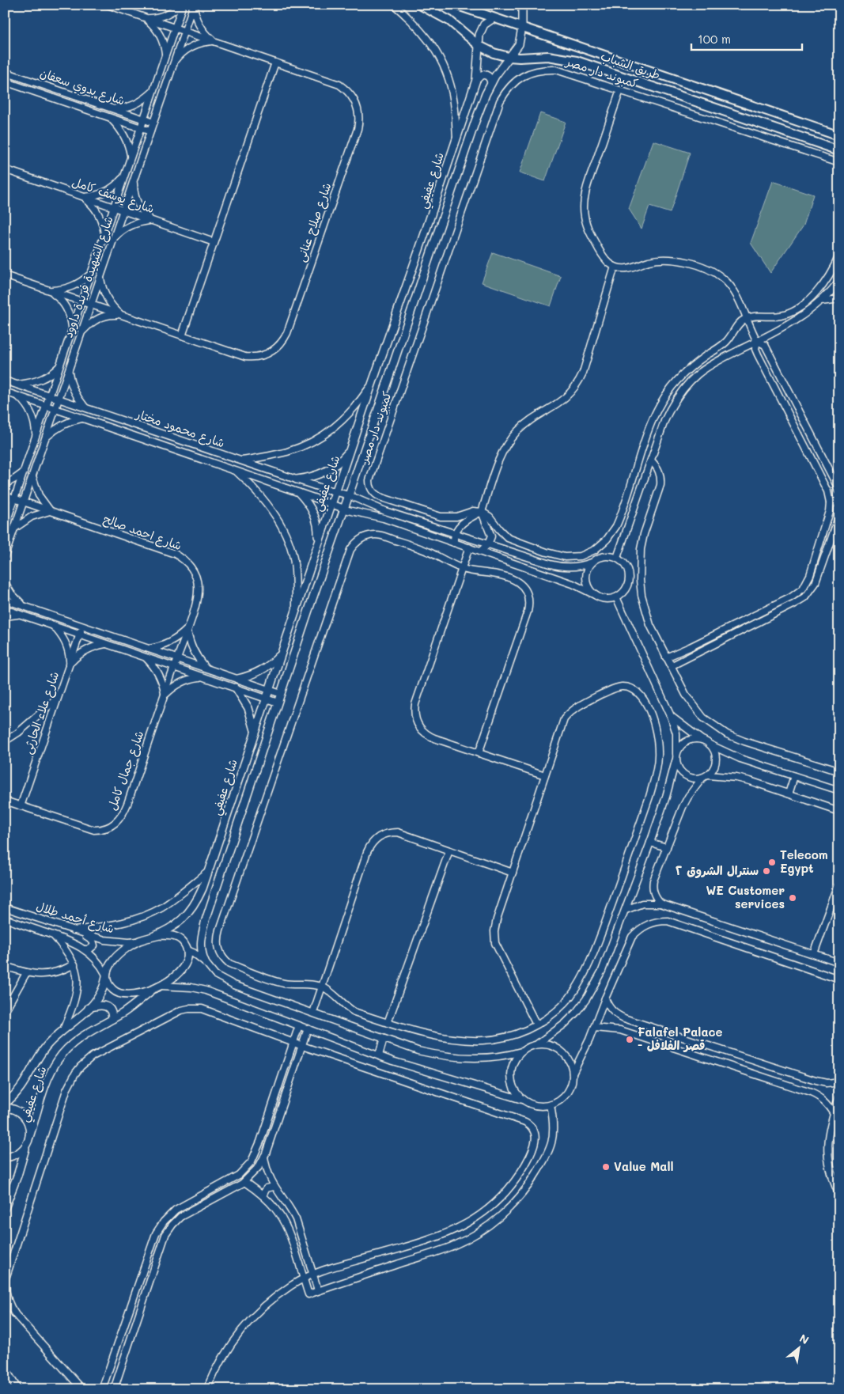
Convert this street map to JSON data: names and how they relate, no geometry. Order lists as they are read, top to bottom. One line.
{"streets":{"main road":["طريق الشباب"],"street":["كمبوند دار مصر","شارع بدوي سعفان","شارع عفيفي","شارع يوسف كامل","شارع صلاح عنانى","شارع الشهيدة فريدة داوود","شارع محمود مختار","شارع احمد صالح","شارع علاء الحارثى","شارع جمال كامل","شارع أحمد طلال"]},"crossings":[["طريق الشباب","شارع عفيفي"],["شارع بدوي سعفان","شارع الشهيدة فريدة داوود"],["شارع عفيفي","شارع محمود مختار"],["شارع عفيفي","شارع أحمد طلال"],["شارع يوسف كامل","شارع صلاح عنانى"],["شارع يوسف كامل","شارع الشهيدة فريدة داوود"],["شارع صلاح عنانى","شارع الشهيدة فريدة داوود"],["شارع الشهيدة فريدة داوود","شارع محمود مختار"],["شارع الشهيدة فريدة داوود","شارع احمد صالح"],["شارع احمد صالح","شارع جمال كامل"],["شارع علاء الحارثى","شارع جمال كامل"]],"places":["Telecom Egypt","سنترال الشروق ٢","WE Customer services","Falafel Palace - قصر الفلافل","Value Mall"],"scale_bar":"100 m","north":"top right"}
